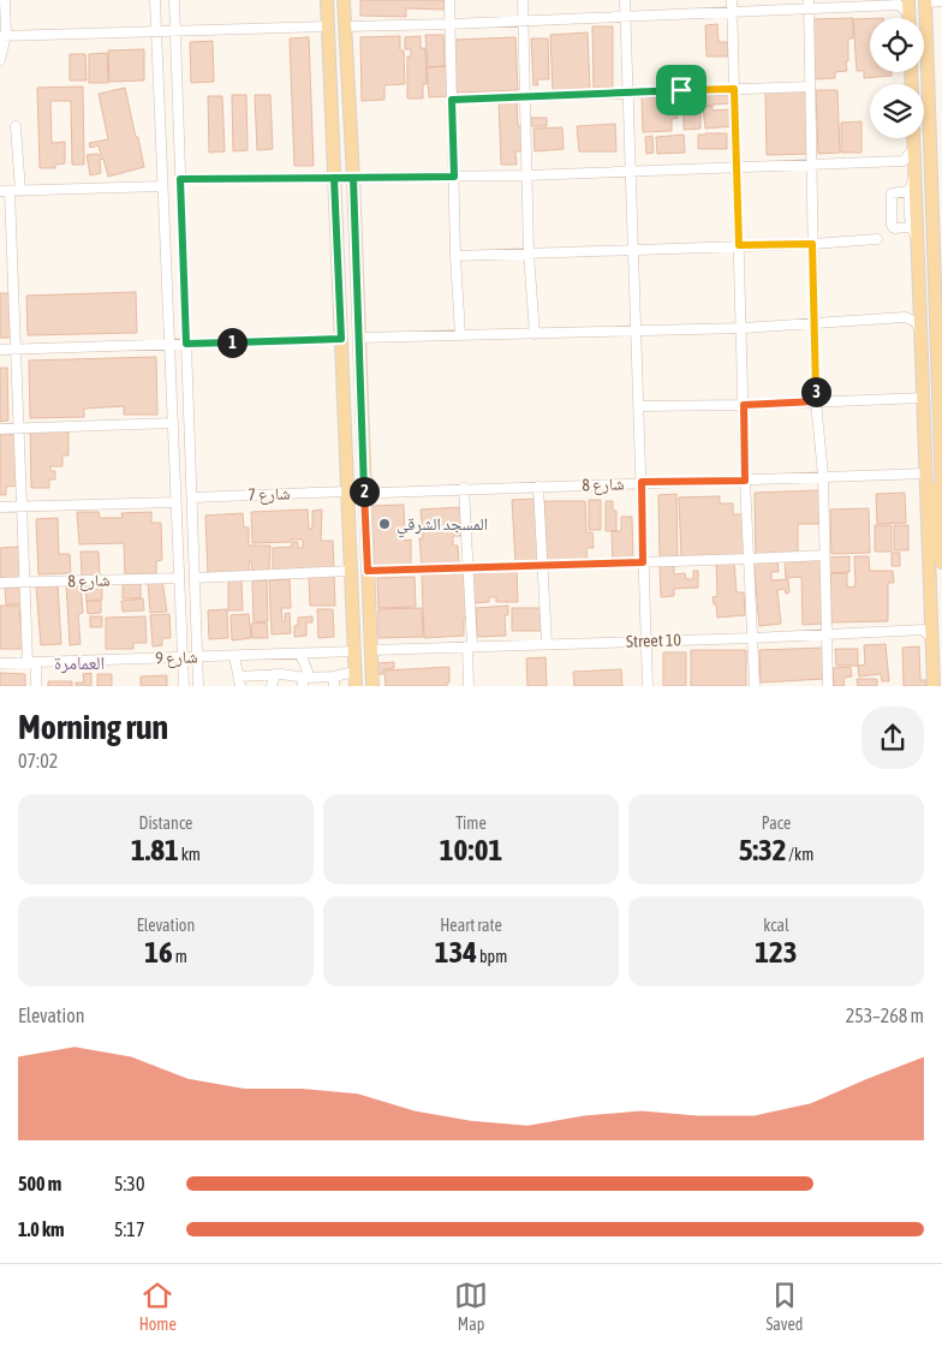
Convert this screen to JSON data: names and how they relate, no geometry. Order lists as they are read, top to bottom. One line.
{"streets":{"street":["شارع 8","شارع 7","Street 10","شارع 9"]},"districts":["العمامرة"],"places":["المسجد الشرقي"],"page":{"pins":["1","3","2"],"heading":["Morning run","07:02"],"stats":[["Distance","1.81 km"],["Time","10:01"],["Pace","5:32 /km"],["Elevation","16 m"],["Heart rate","134 bpm"],["kcal","123"]],"chart":["Elevation","253–268 m"],"list":[{"name":"500 m","note":"5:30"},{"name":"1.0 km","note":"5:17"}],"tabs":["Home","Map","Saved"]}}
